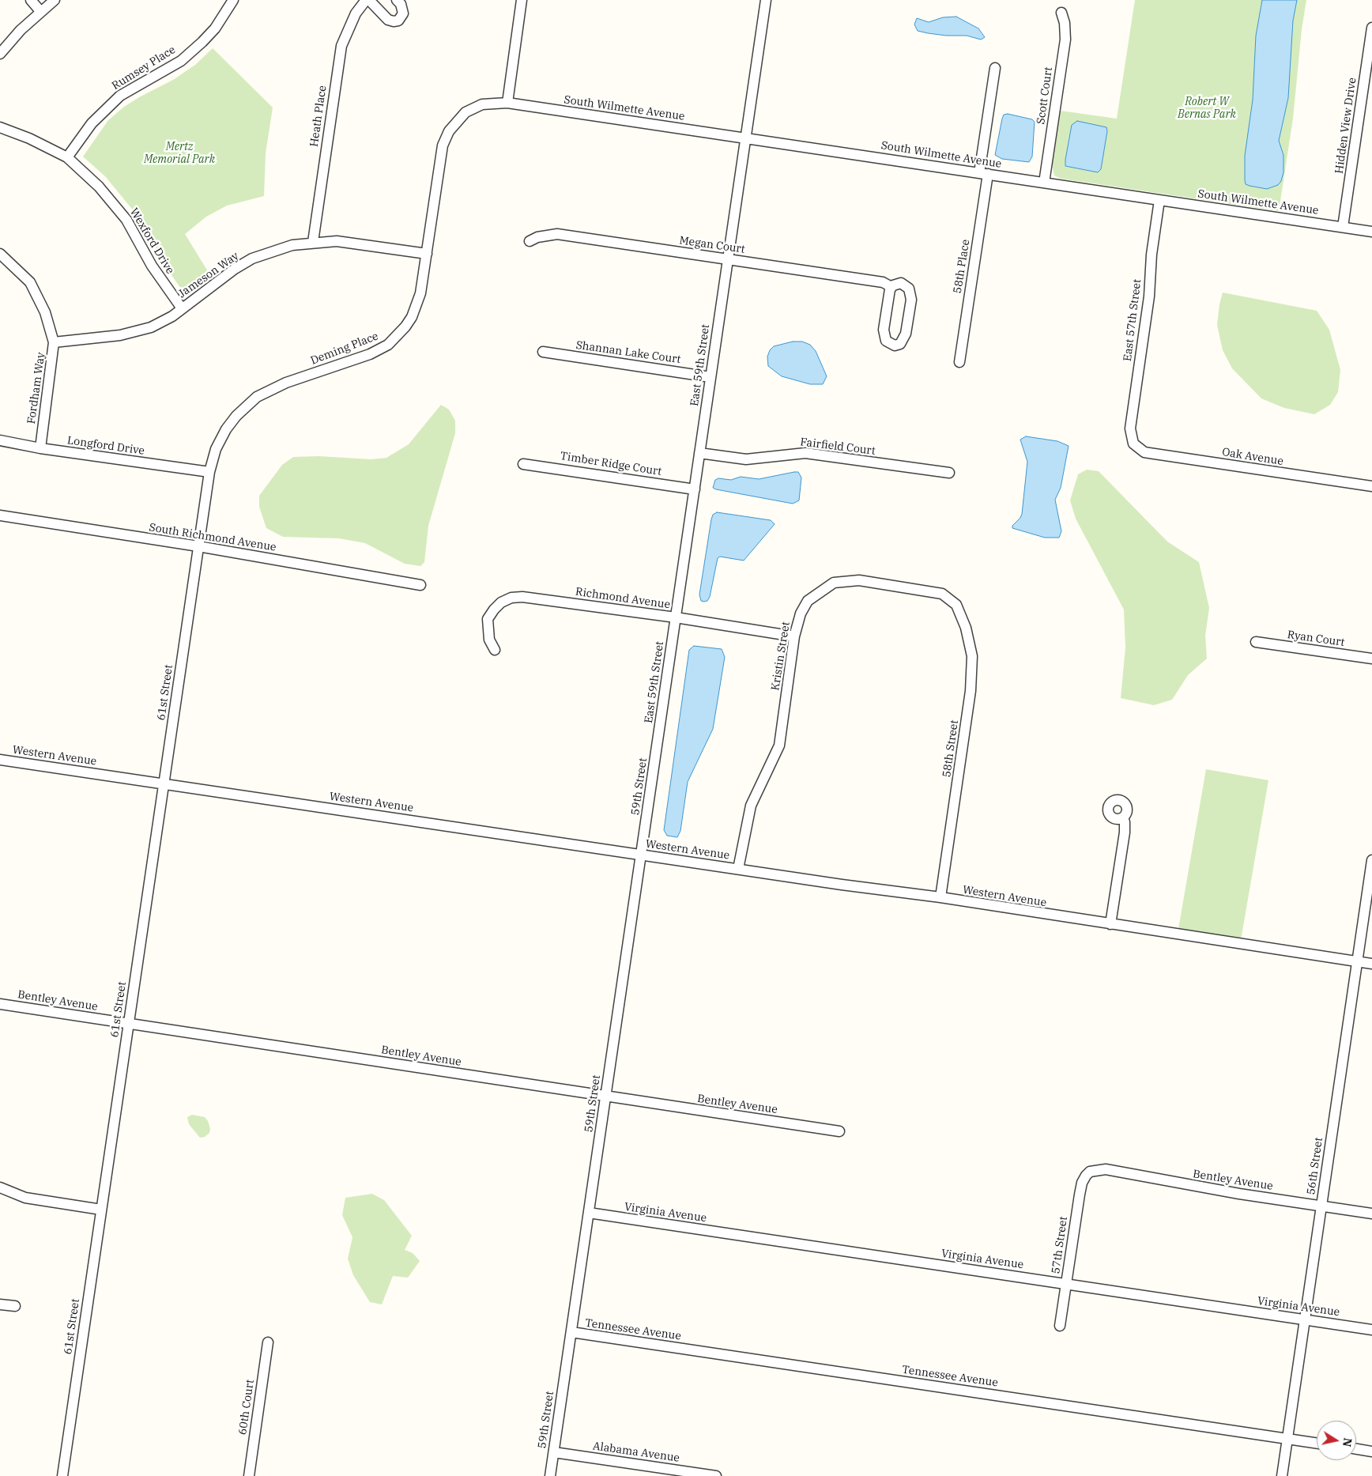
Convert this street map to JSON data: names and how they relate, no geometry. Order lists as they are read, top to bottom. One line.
{"streets":{"street":["Rumsey Place","Scott Court","South Wilmette Avenue","Heath Place","Hidden View Drive","Wexford Drive","Megan Court","58th Place","Jameson Way","East 57th Street","Deming Place","Shannan Lake Court","East 59th Street","Fordham Way","Longford Drive","Fairfield Court","Oak Avenue","Timber Ridge Court","South Richmond Avenue","Richmond Avenue","Ryan Court","Kristin Street","61st Street","58th Street","Western Avenue","59th Street","Bentley Avenue","56th Street","Virginia Avenue","57th Street","Tennessee Avenue","60th Court","Alabama Avenue"]},"crossings":[["Rumsey Place","Wexford Drive"],["Scott Court","South Wilmette Avenue"],["South Wilmette Avenue","Hidden View Drive"],["South Wilmette Avenue","58th Place"],["South Wilmette Avenue","East 57th Street"],["South Wilmette Avenue","Deming Place"],["South Wilmette Avenue","East 59th Street"],["Heath Place","Jameson Way"],["Wexford Drive","Jameson Way"],["Megan Court","East 59th Street"],["Jameson Way","Deming Place"],["Jameson Way","Fordham Way"],["East 57th Street","Oak Avenue"],["Deming Place","Longford Drive"],["Deming Place","South Richmond Avenue"],["Deming Place","61st Street"],["Shannan Lake Court","East 59th Street"],["East 59th Street","Fairfield Court"],["East 59th Street","Timber Ridge Court"],["East 59th Street","Richmond Avenue"],["East 59th Street","59th Street"],["Fordham Way","Longford Drive"],["South Richmond Avenue","61st Street"],["Richmond Avenue","Kristin Street"],["Kristin Street","58th Street"],["Kristin Street","Western Avenue"],["61st Street","Western Avenue"],["61st Street","Bentley Avenue"],["58th Street","Western Avenue"],["Western Avenue","59th Street"],["Western Avenue","56th Street"],["59th Street","Bentley Avenue"],["59th Street","Virginia Avenue"],["59th Street","Tennessee Avenue"],["59th Street","Alabama Avenue"],["Bentley Avenue","56th Street"],["Bentley Avenue","57th Street"],["56th Street","Virginia Avenue"],["56th Street","Tennessee Avenue"],["Virginia Avenue","57th Street"]],"parks":["Robert W Bernas Park","Mertz Memorial Park"],"north":"right"}
